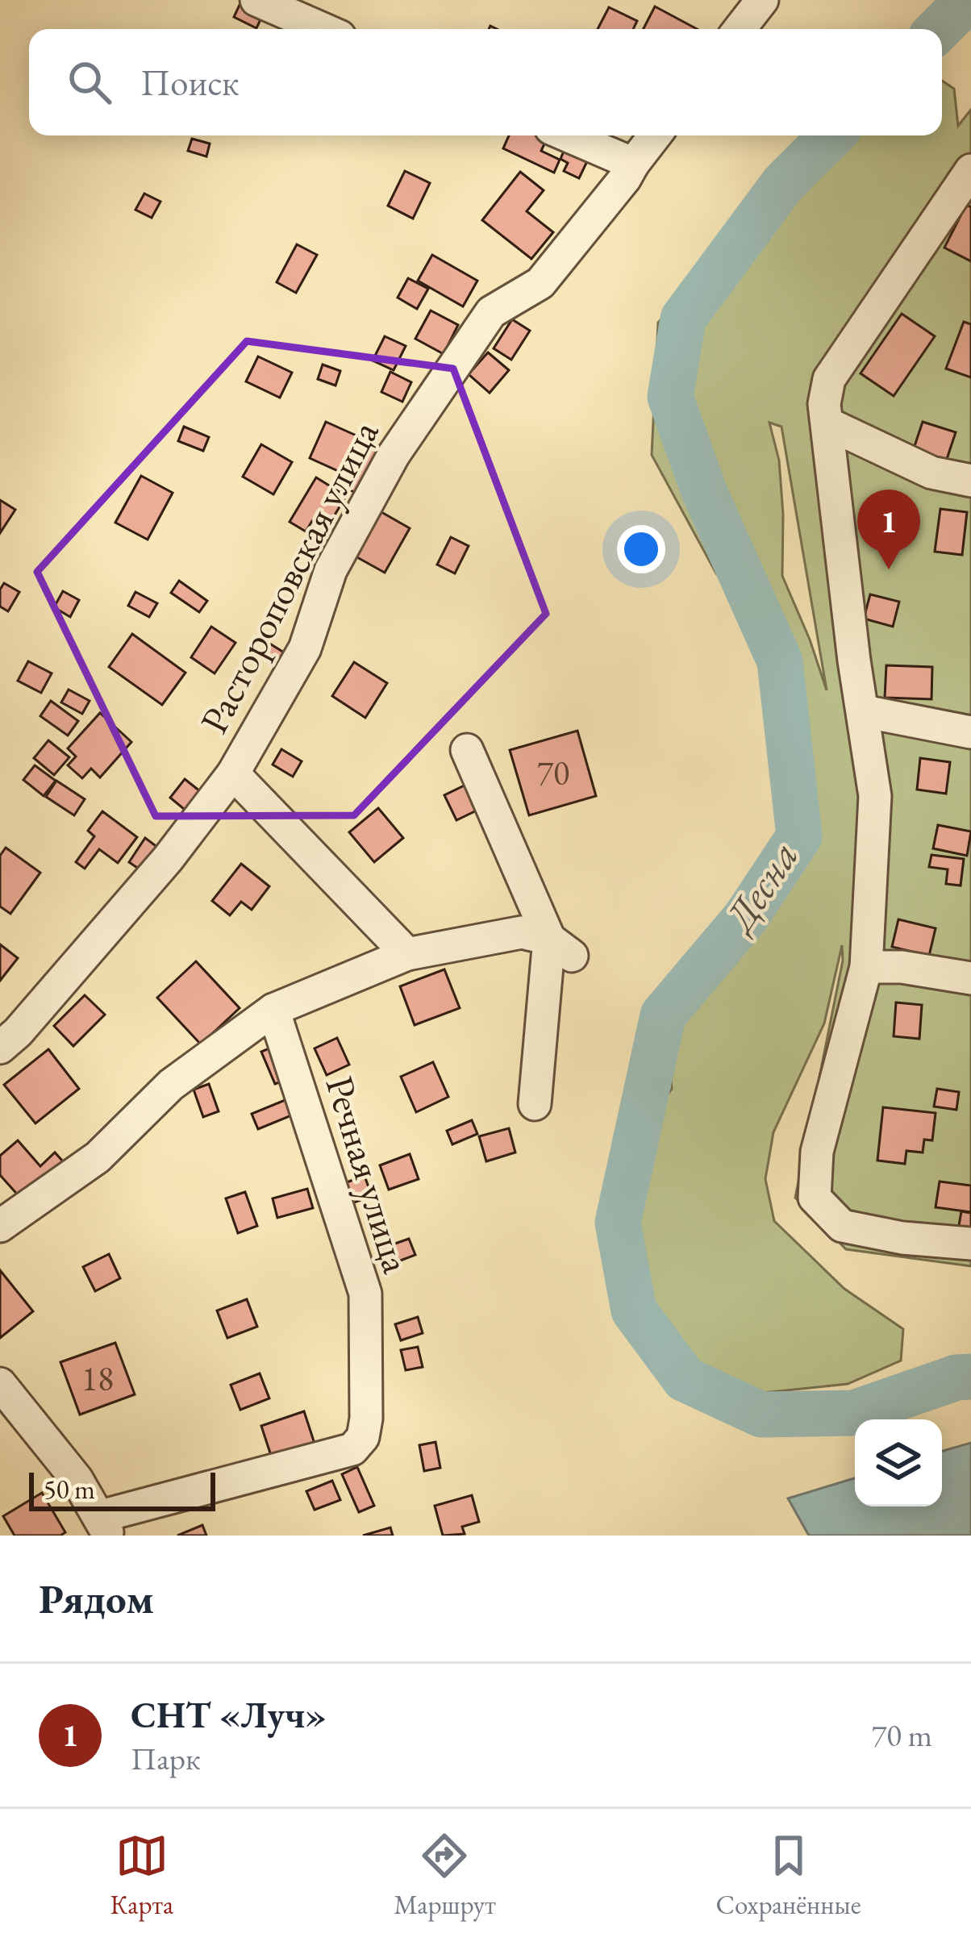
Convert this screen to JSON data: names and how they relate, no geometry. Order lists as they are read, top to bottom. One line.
{"streets":{"street":["Растороповская улица","Речная улица"]},"water":["Десна"],"house_numbers":["70","18"],"scale_bar":"50 m","page":{"search":"Поиск","pins":"1","scale":"50 m","heading":"Рядом","list":[{"mark":"1","name":"СНТ «Луч»","note":"Парк","value":"70 m"}],"nav":["Карта","Маршрут","Сохранённые"]}}
